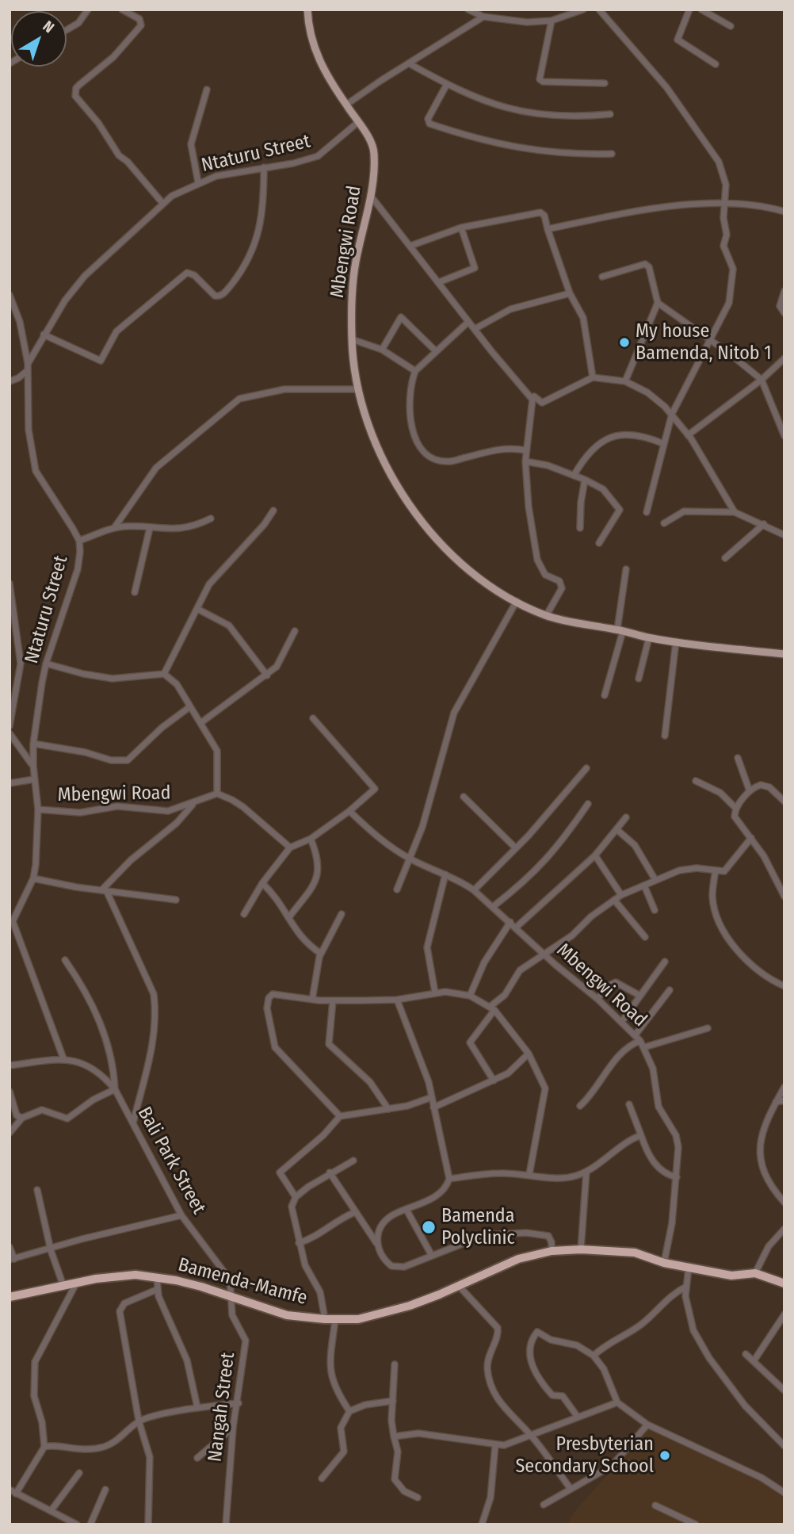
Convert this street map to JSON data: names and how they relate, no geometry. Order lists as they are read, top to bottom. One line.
{"streets":{"highway":["Bamenda-Mamfe"],"main road":["Mbengwi Road"],"street":["Ntaturu Street","Bali Park Street","Nangah Street"]},"crossings":[["Ntaturu Street","Mbengwi Road"],["Ntaturu Street","Bali Park Street"],["Mbengwi Road","Bamenda-Mamfe"],["Bali Park Street","Bamenda-Mamfe"],["Bali Park Street","Nangah Street"],["Bamenda-Mamfe","Nangah Street"]],"places":["My house Bamenda, Nitob 1","Bamenda Polyclinic","Presbyterian Secondary School"],"north":"top right"}
